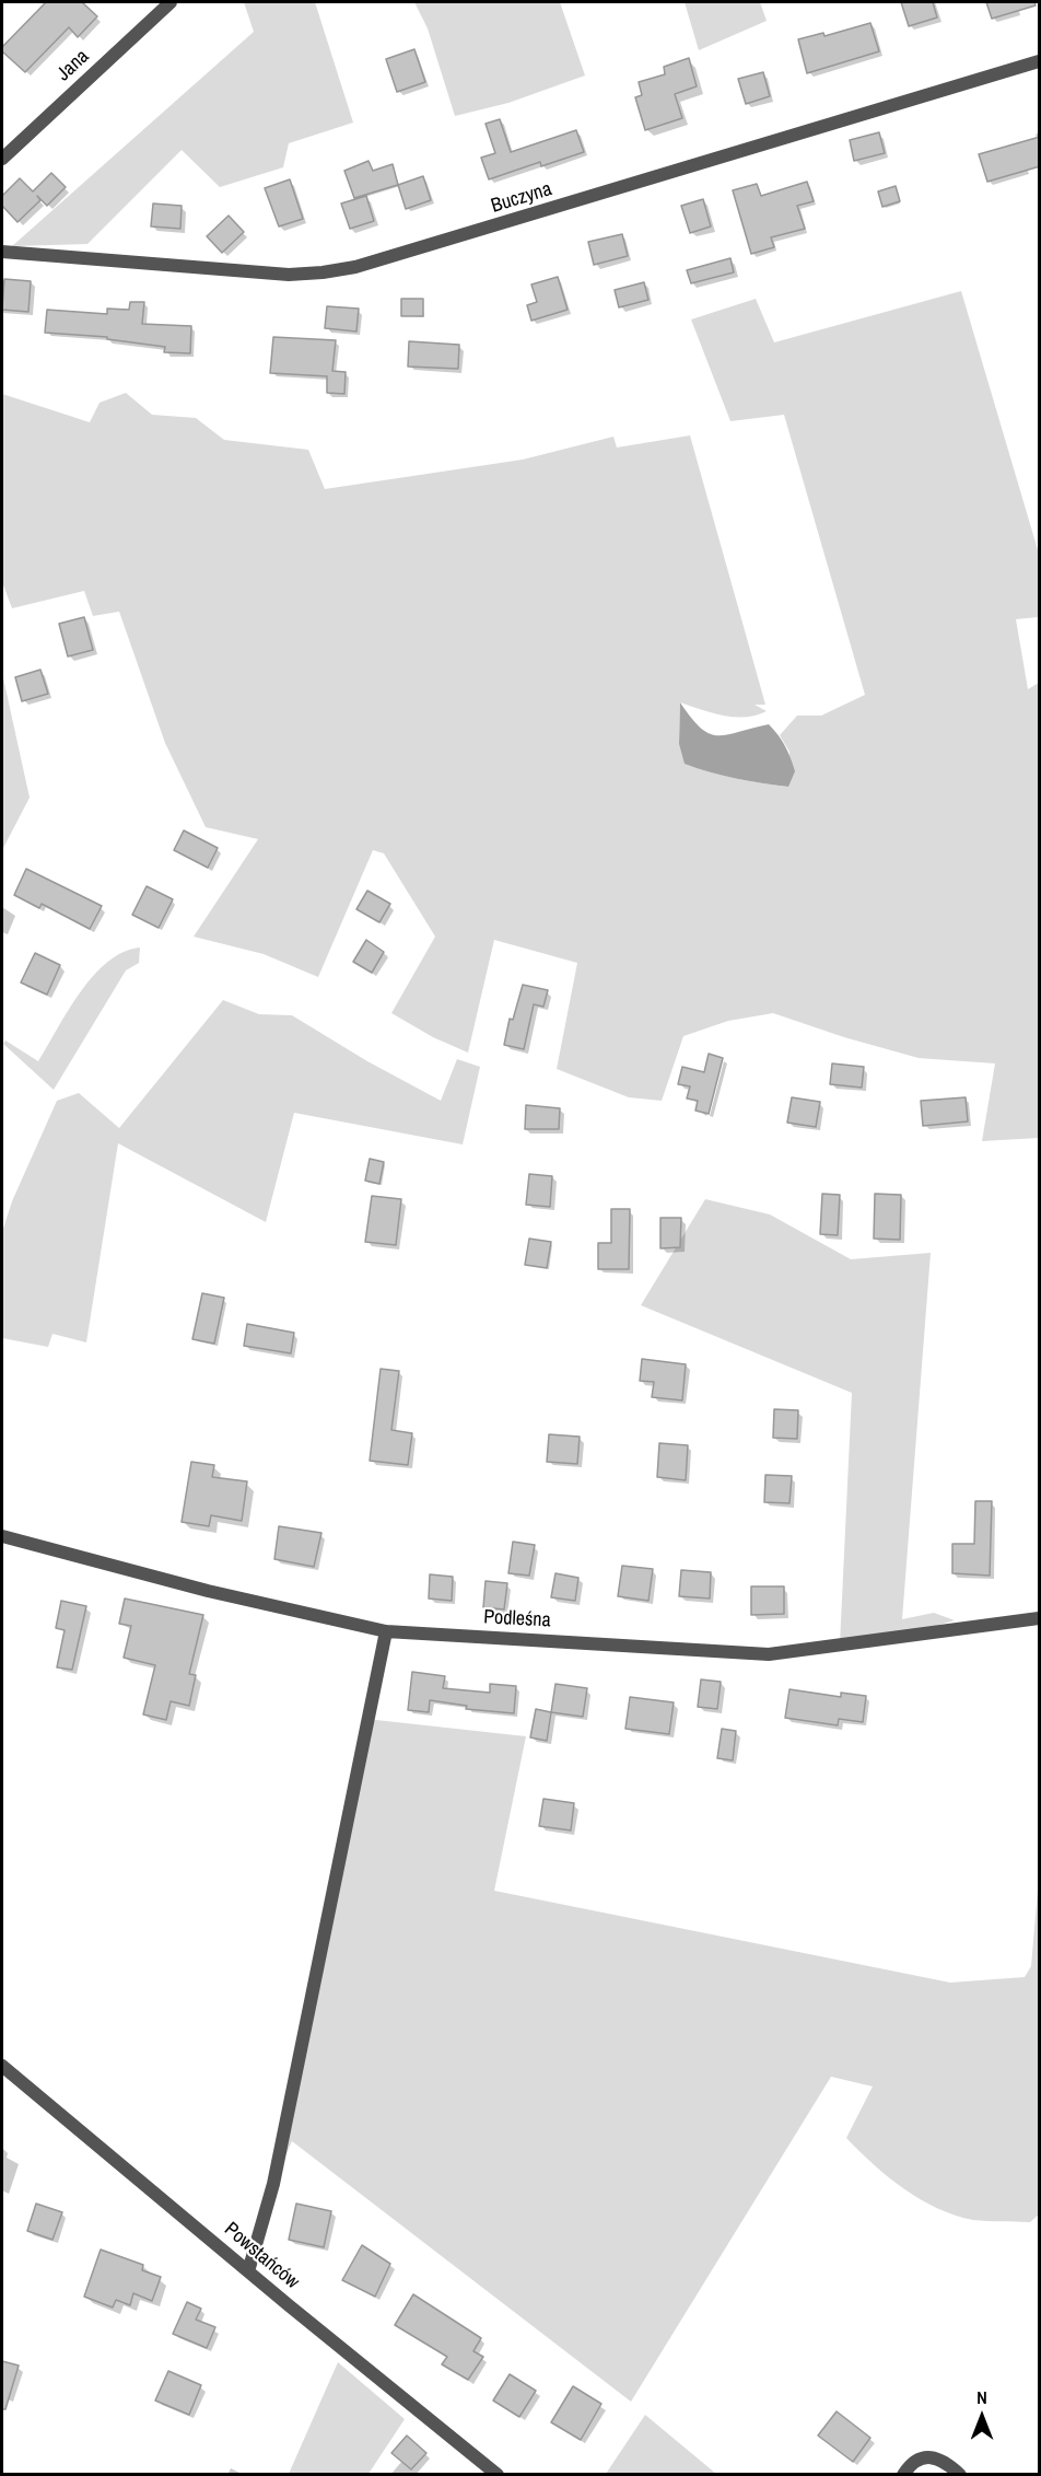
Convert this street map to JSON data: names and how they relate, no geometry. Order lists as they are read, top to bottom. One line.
{"streets":{"street":["Jana","Buczyna","Podleśna","Powstańców"]},"north":"top"}
